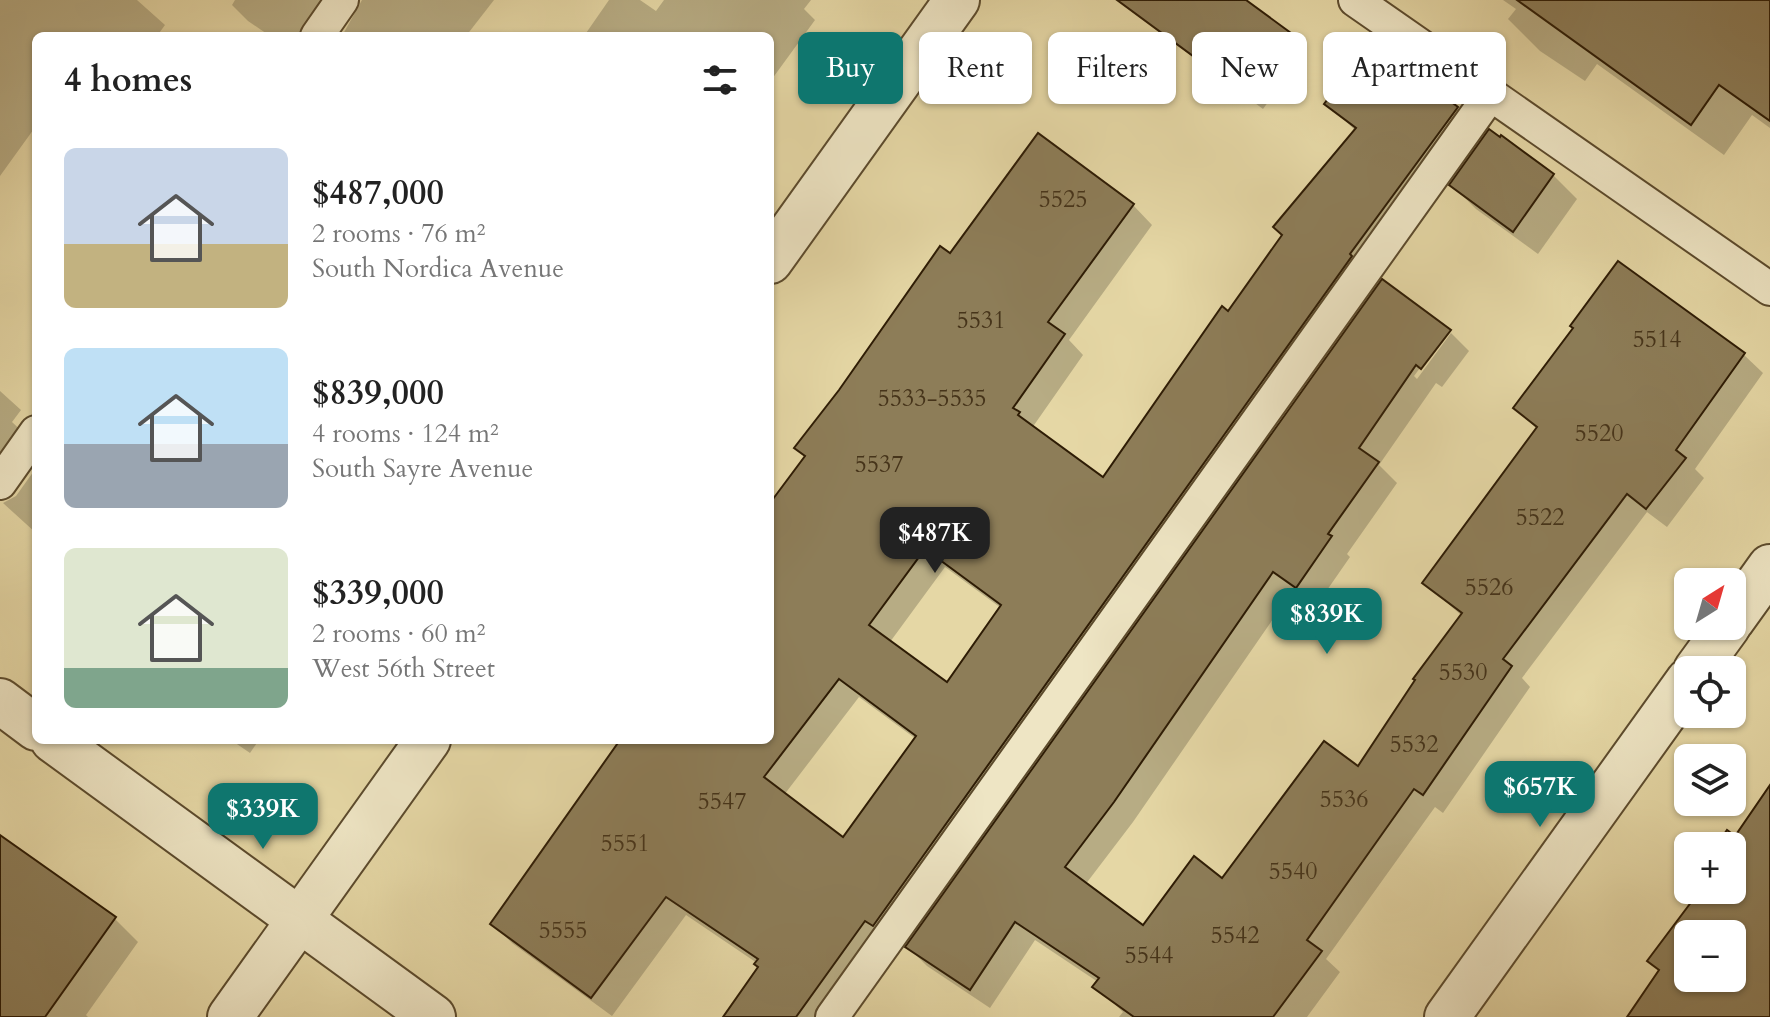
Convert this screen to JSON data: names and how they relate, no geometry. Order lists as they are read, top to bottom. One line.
{"house_numbers":["5525","5531","5514","5533-5535","5520","5537","5522","5526","5530","5532","5536","5547","5551","5540","5555","5542","5544"],"north":"top right","page":{"chip":["Buy","Rent","Filters","New","Apartment"],"heading":"4 homes","list":[{"name":"$487,000","note":"2 rooms · 76 m² · South Nordica Avenue"},{"name":"$839,000","note":"4 rooms · 124 m² · South Sayre Avenue"},{"name":"$339,000","note":"2 rooms · 60 m² · West 56th Street"}],"price":["$487K","$839K","$657K","$339K"],"map_buttons":["+","−"]}}
